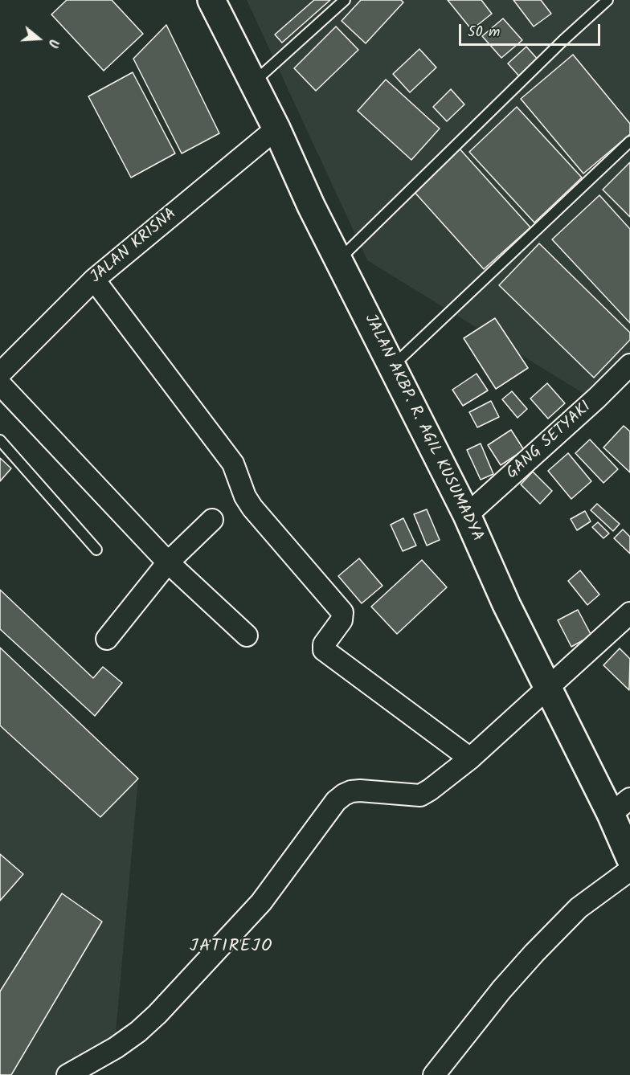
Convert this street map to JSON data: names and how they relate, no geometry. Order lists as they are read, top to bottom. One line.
{"streets":{"main road":["JALAN AKBP. R. AGIL KUSUMADYA"],"street":["JALAN KRISNA","GANG SETYAKI"]},"crossings":[["JALAN KRISNA","JALAN AKBP. R. AGIL KUSUMADYA"],["JALAN AKBP. R. AGIL KUSUMADYA","GANG SETYAKI"]],"districts":["JATIREJO"],"scale_bar":"50 m","north":"right"}
